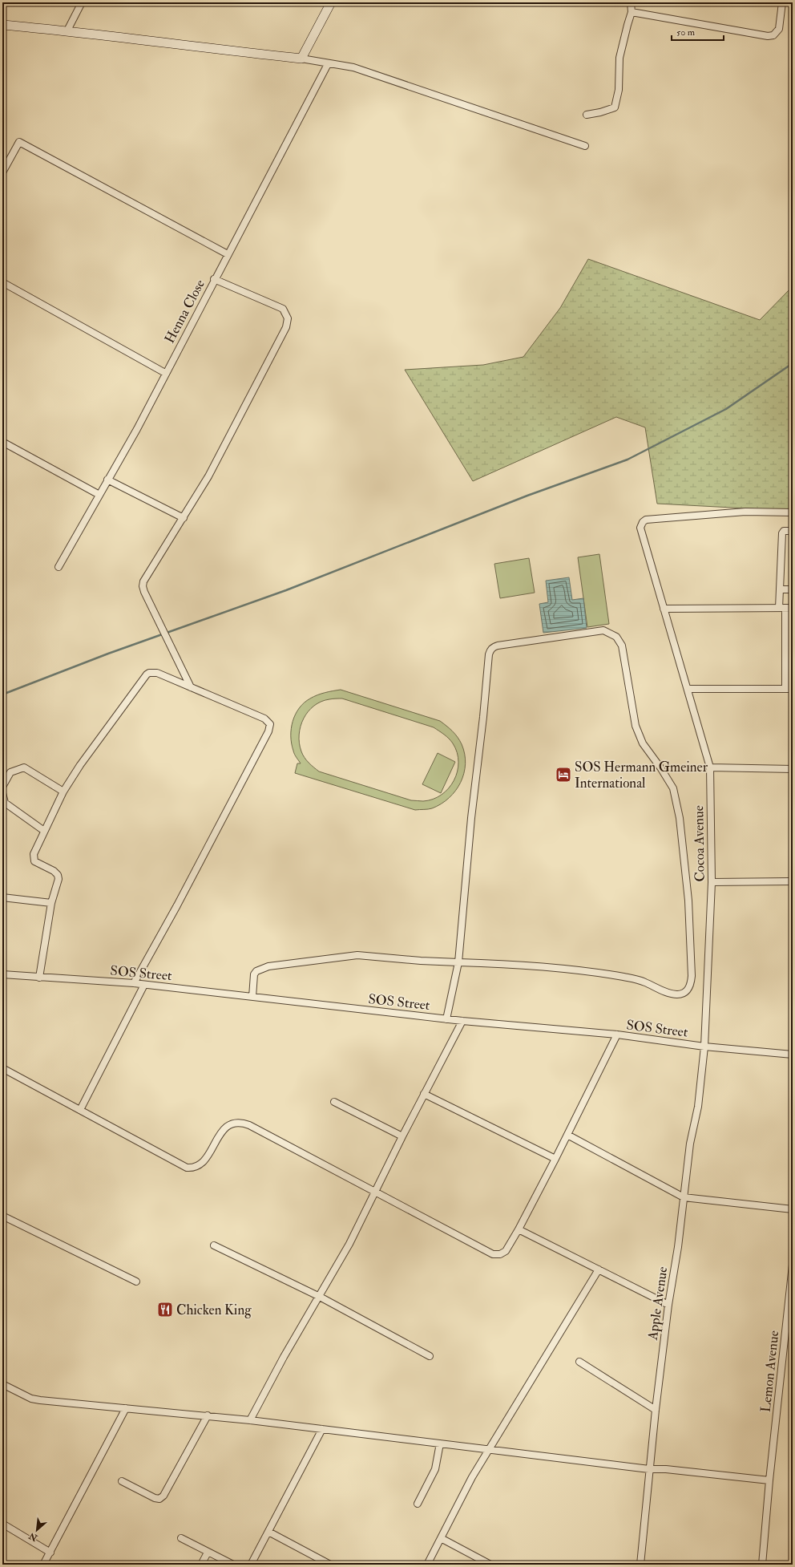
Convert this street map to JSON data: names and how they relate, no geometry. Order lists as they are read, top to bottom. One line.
{"streets":{"street":["Henna Close","Cocoa Avenue","SOS Street","Apple Avenue","Lemon Avenue"]},"crossings":[["Cocoa Avenue","SOS Street"],["Cocoa Avenue","Apple Avenue"],["SOS Street","Apple Avenue"]],"places":{"hotel":["SOS Hermann Gmeiner International"],"restaurant":["Chicken King"]},"scale_bar":"50 m","north":"bottom left"}
